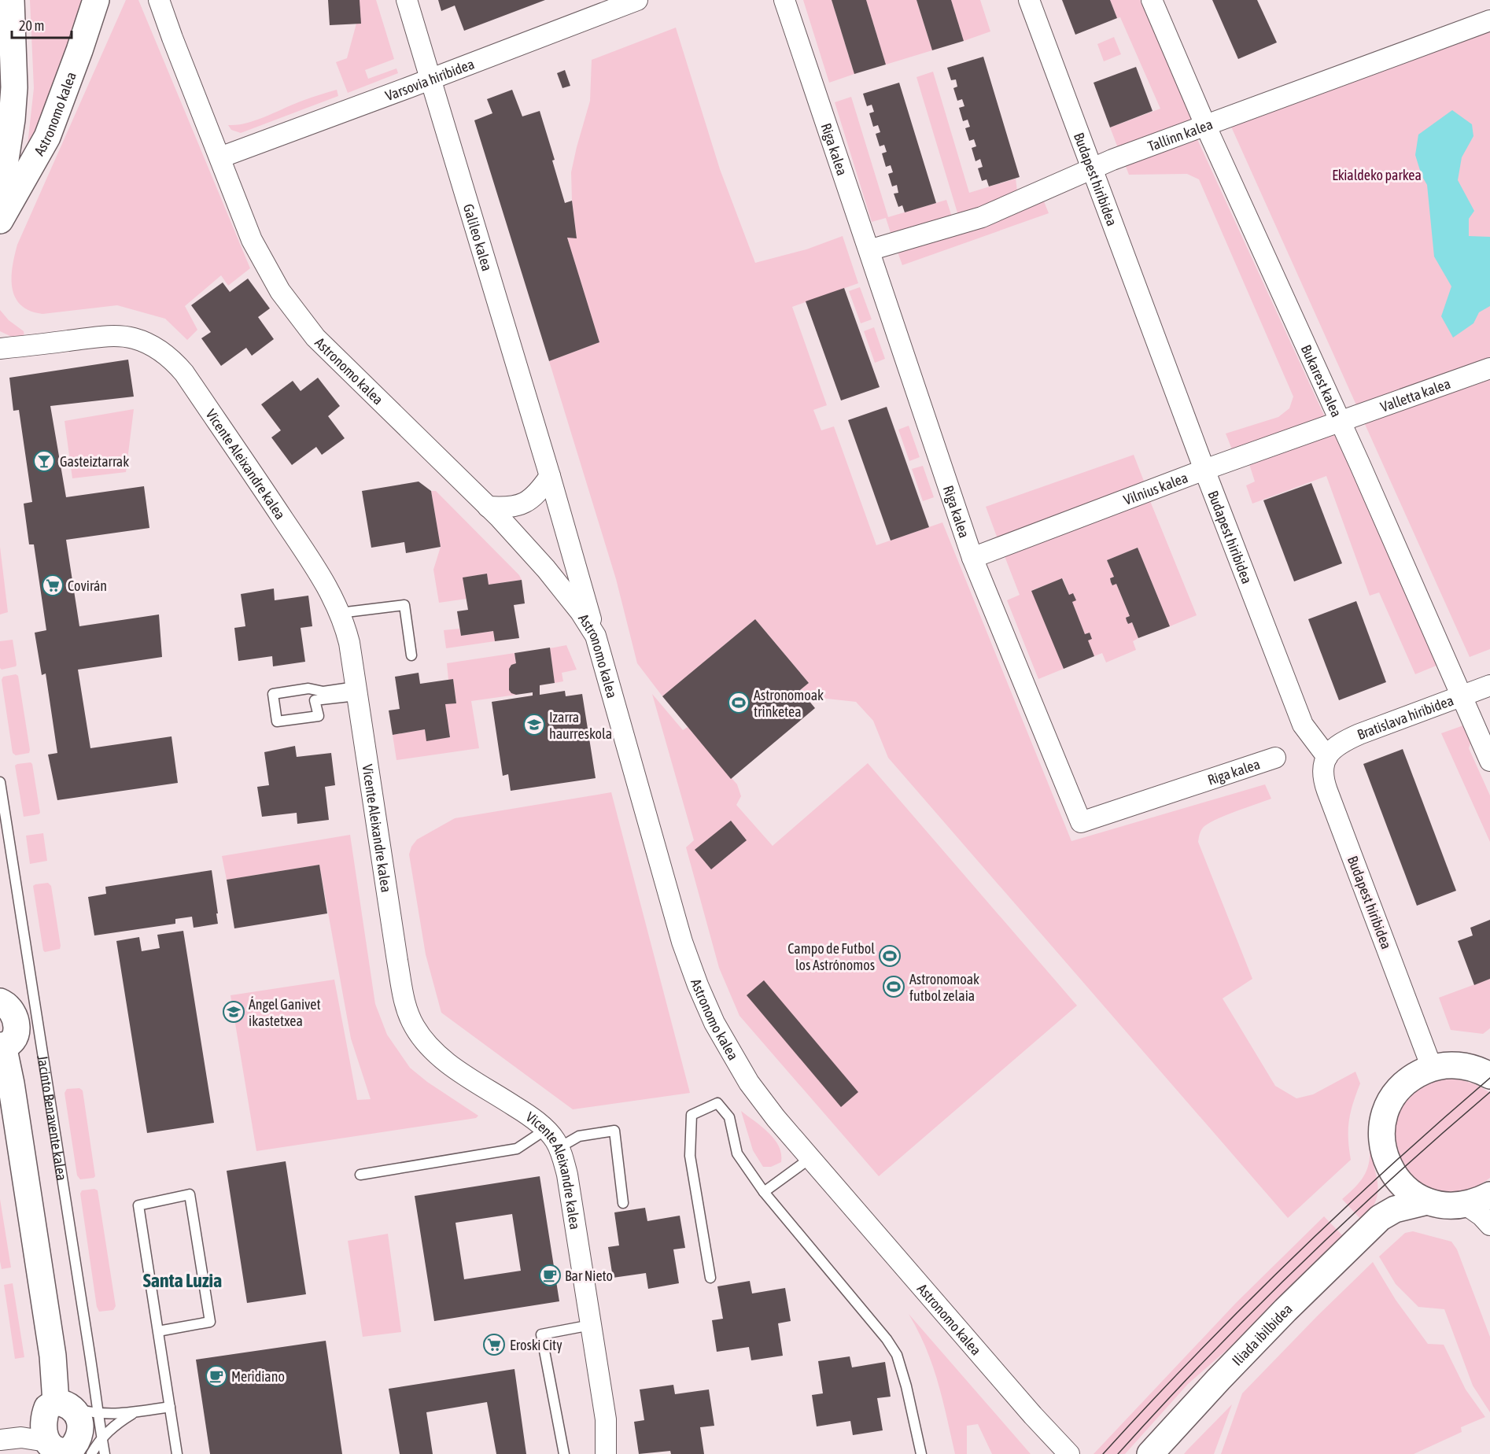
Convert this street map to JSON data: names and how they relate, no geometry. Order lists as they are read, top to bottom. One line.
{"streets":{"main road":["Astronomo kalea","Iliada ibilbidea"],"street":["Varsovia hiribidea","Tallinn kalea","Riga kalea","Budapest hiribidea","Galileo kalea","Bukarest kalea","Valletta kalea","Vicente Aleixandre kalea","Vilnius kalea","Bratislava hiribidea"],"lane":["Jacinto Benavente kalea"]},"crossings":[["Varsovia hiribidea","Astronomo kalea"],["Varsovia hiribidea","Galileo kalea"],["Astronomo kalea","Galileo kalea"],["Tallinn kalea","Riga kalea"],["Tallinn kalea","Budapest hiribidea"],["Tallinn kalea","Bukarest kalea"],["Riga kalea","Vilnius kalea"],["Budapest hiribidea","Vilnius kalea"],["Budapest hiribidea","Bratislava hiribidea"],["Bukarest kalea","Valletta kalea"],["Bukarest kalea","Vilnius kalea"],["Bukarest kalea","Bratislava hiribidea"],["Valletta kalea","Vilnius kalea"]],"districts":["Santa Luzia"],"parks":["Ekialdeko parkea"],"places":{"bar":["Gasteiztarrak"],"supermarket":["Covirán","Eroski City"],"sports":["Astronomoak trinketea","Campo de Futbol los Astrónomos","Astronomoak futbol zelaia"],"school or university":["Izarra haurreskola","Ángel Ganivet ikastetxea"],"cafe":["Bar Nieto","Meridiano"]},"scale_bar":"20 m"}
